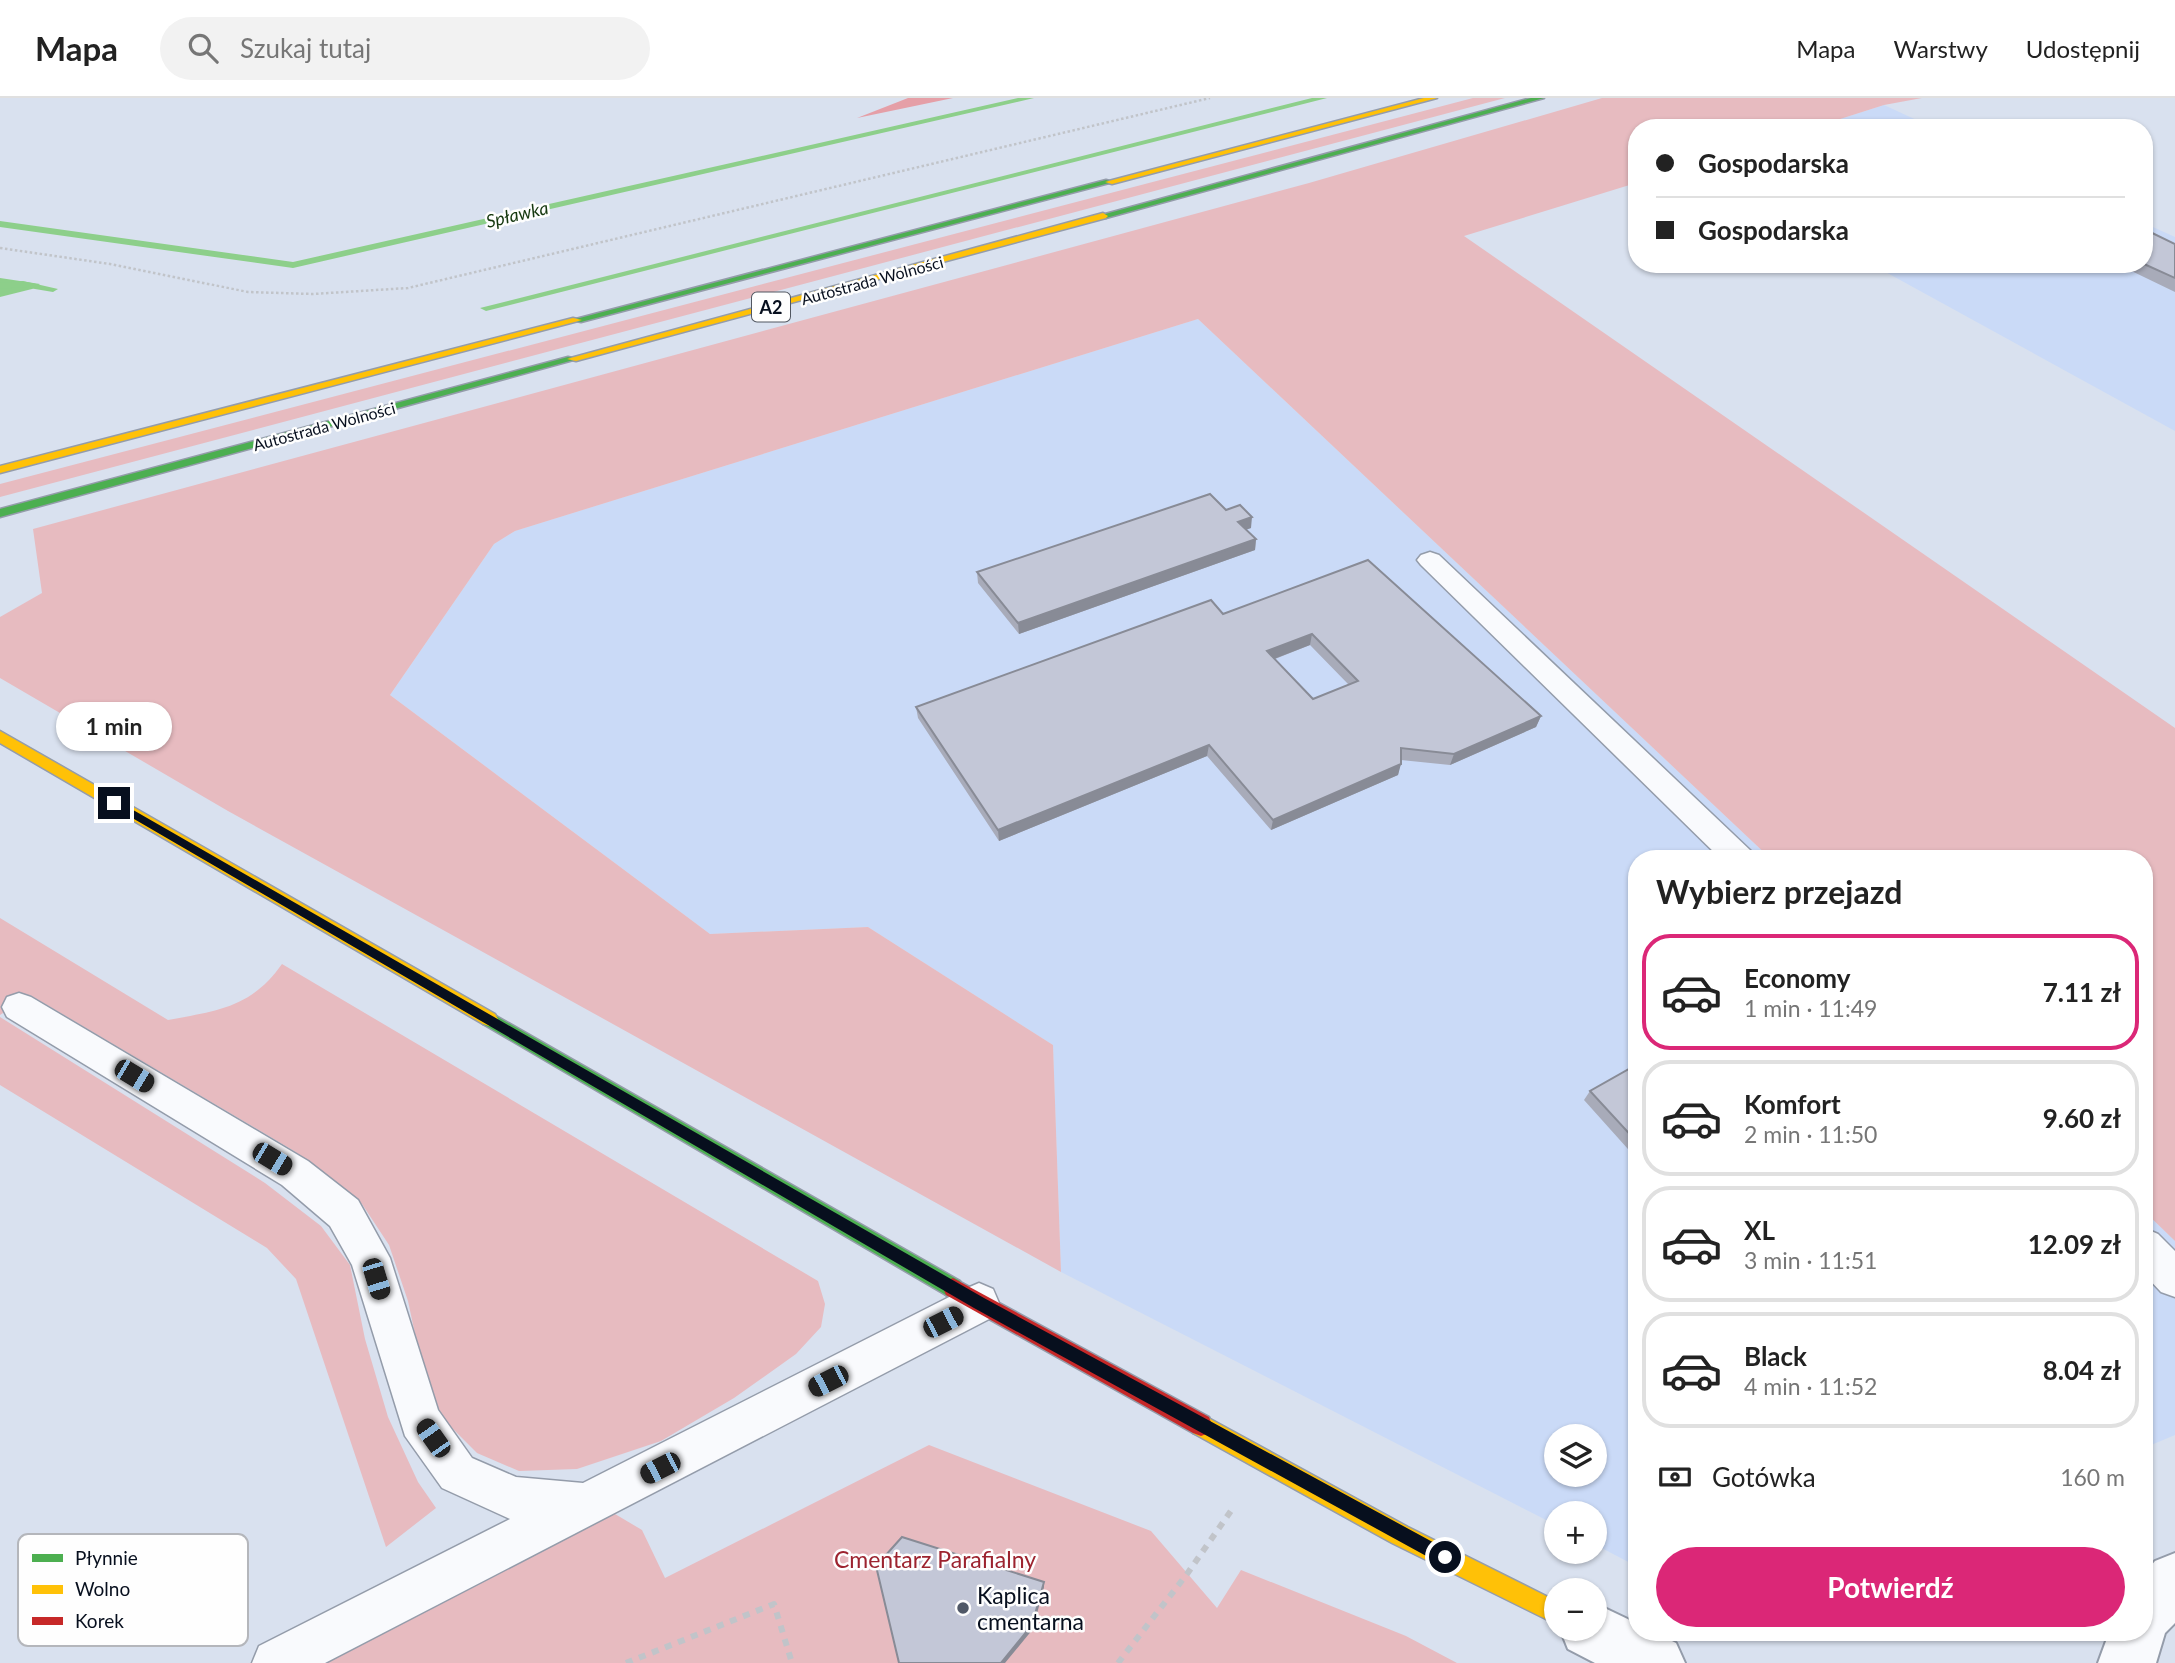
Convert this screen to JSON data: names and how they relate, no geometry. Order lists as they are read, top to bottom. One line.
{"streets":{"main road":["Autostrada Wolności","A2"]},"water":["Spławka"],"parks":["Cmentarz Parafialny"],"places":["Kaplica cmentarna"],"legend":["Płynnie","Wolno","Korek"],"page":{"header":"Mapa","search":"Szukaj tutaj","nav":["Mapa","Warstwy","Udostępnij"],"banner":["Gospodarska","Gospodarska"],"bubble":"1 min","heading":"Wybierz przejazd","list":[{"name":"Economy","note":"1 min · 11:49","value":"7.11 zł"},{"name":"Komfort","note":"2 min · 11:50","value":"9.60 zł"},{"name":"XL","note":"3 min · 11:51","value":"12.09 zł"},{"name":"Black","note":"4 min · 11:52","value":"8.04 zł"}],"map_buttons":["+","−"],"pay":["Gotówka","160 m"],"buttons":"Potwierdź"}}
